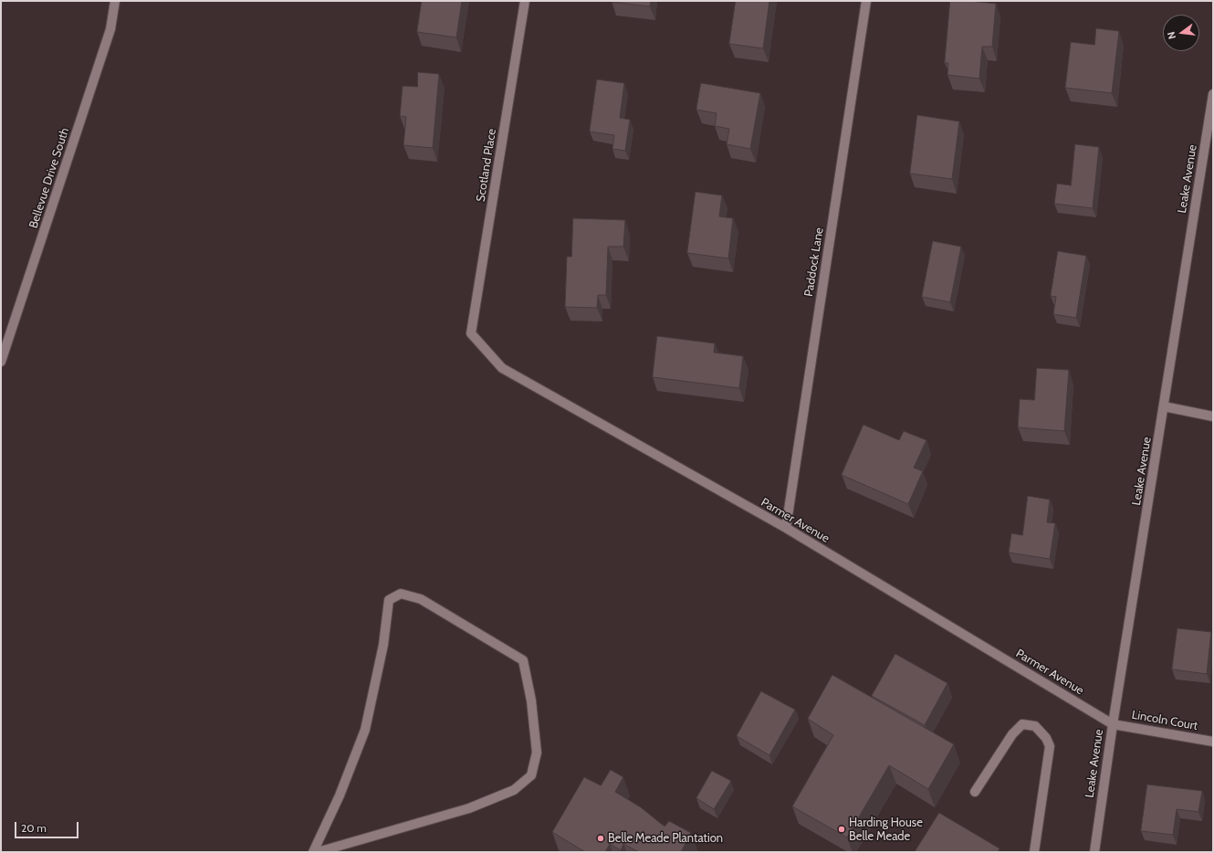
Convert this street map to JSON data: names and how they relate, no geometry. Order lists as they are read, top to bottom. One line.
{"streets":{"street":["Scotland Place","Bellevue Drive South","Leake Avenue","Paddock Lane","Parmer Avenue","Lincoln Court"]},"crossings":[["Scotland Place","Parmer Avenue"],["Leake Avenue","Parmer Avenue"],["Leake Avenue","Lincoln Court"],["Paddock Lane","Parmer Avenue"],["Parmer Avenue","Lincoln Court"]],"places":["Harding House Belle Meade","Belle Meade Plantation"],"scale_bar":"20 m","north":"left"}
